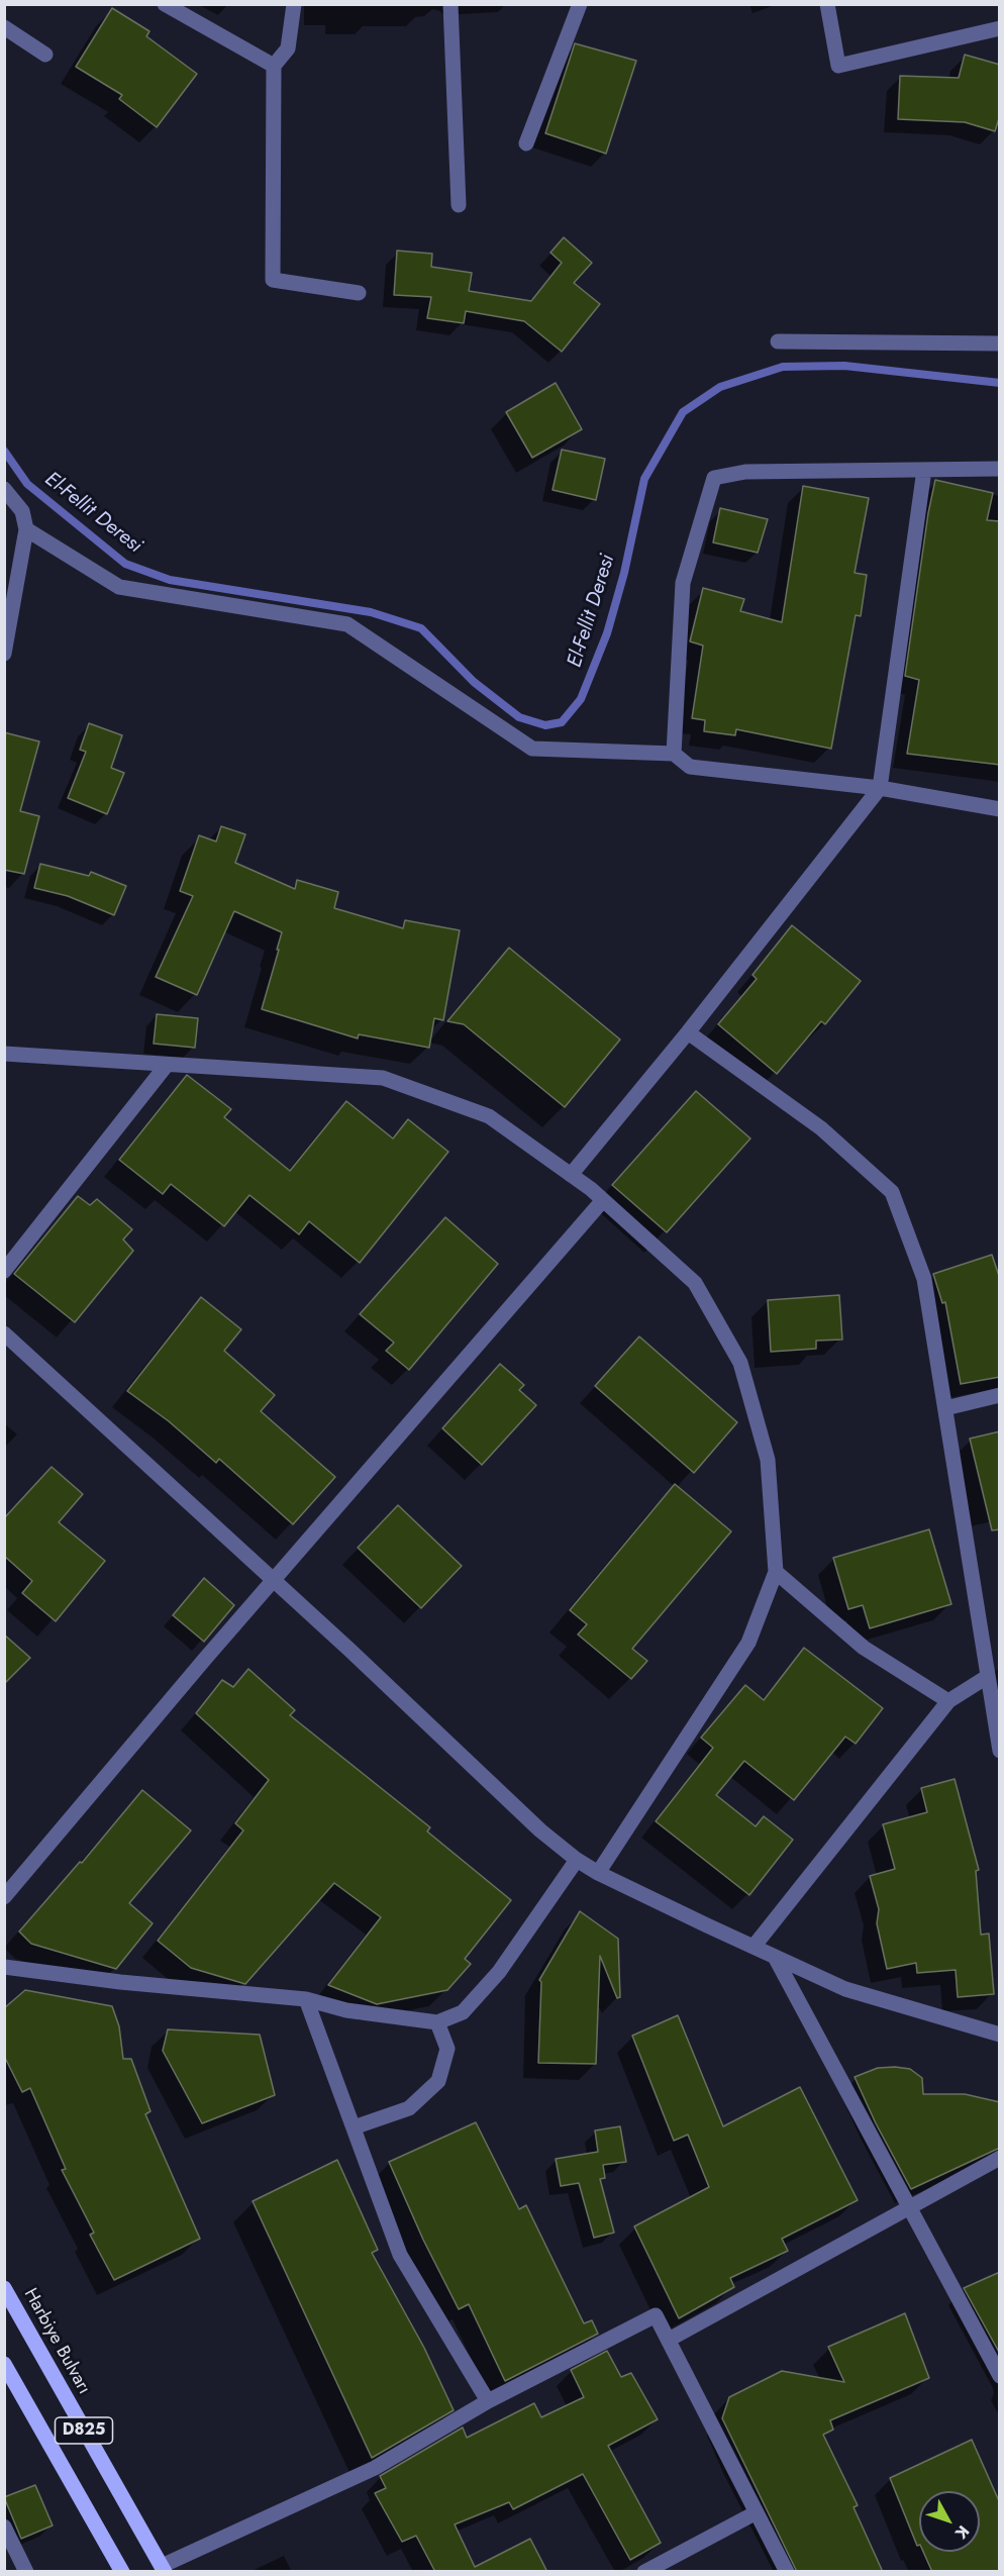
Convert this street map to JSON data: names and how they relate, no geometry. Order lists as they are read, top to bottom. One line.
{"streets":{"main road":["Harbiye Bulvarı","D825"]},"water":["El-Fellit Deresi"],"north":"bottom right"}
